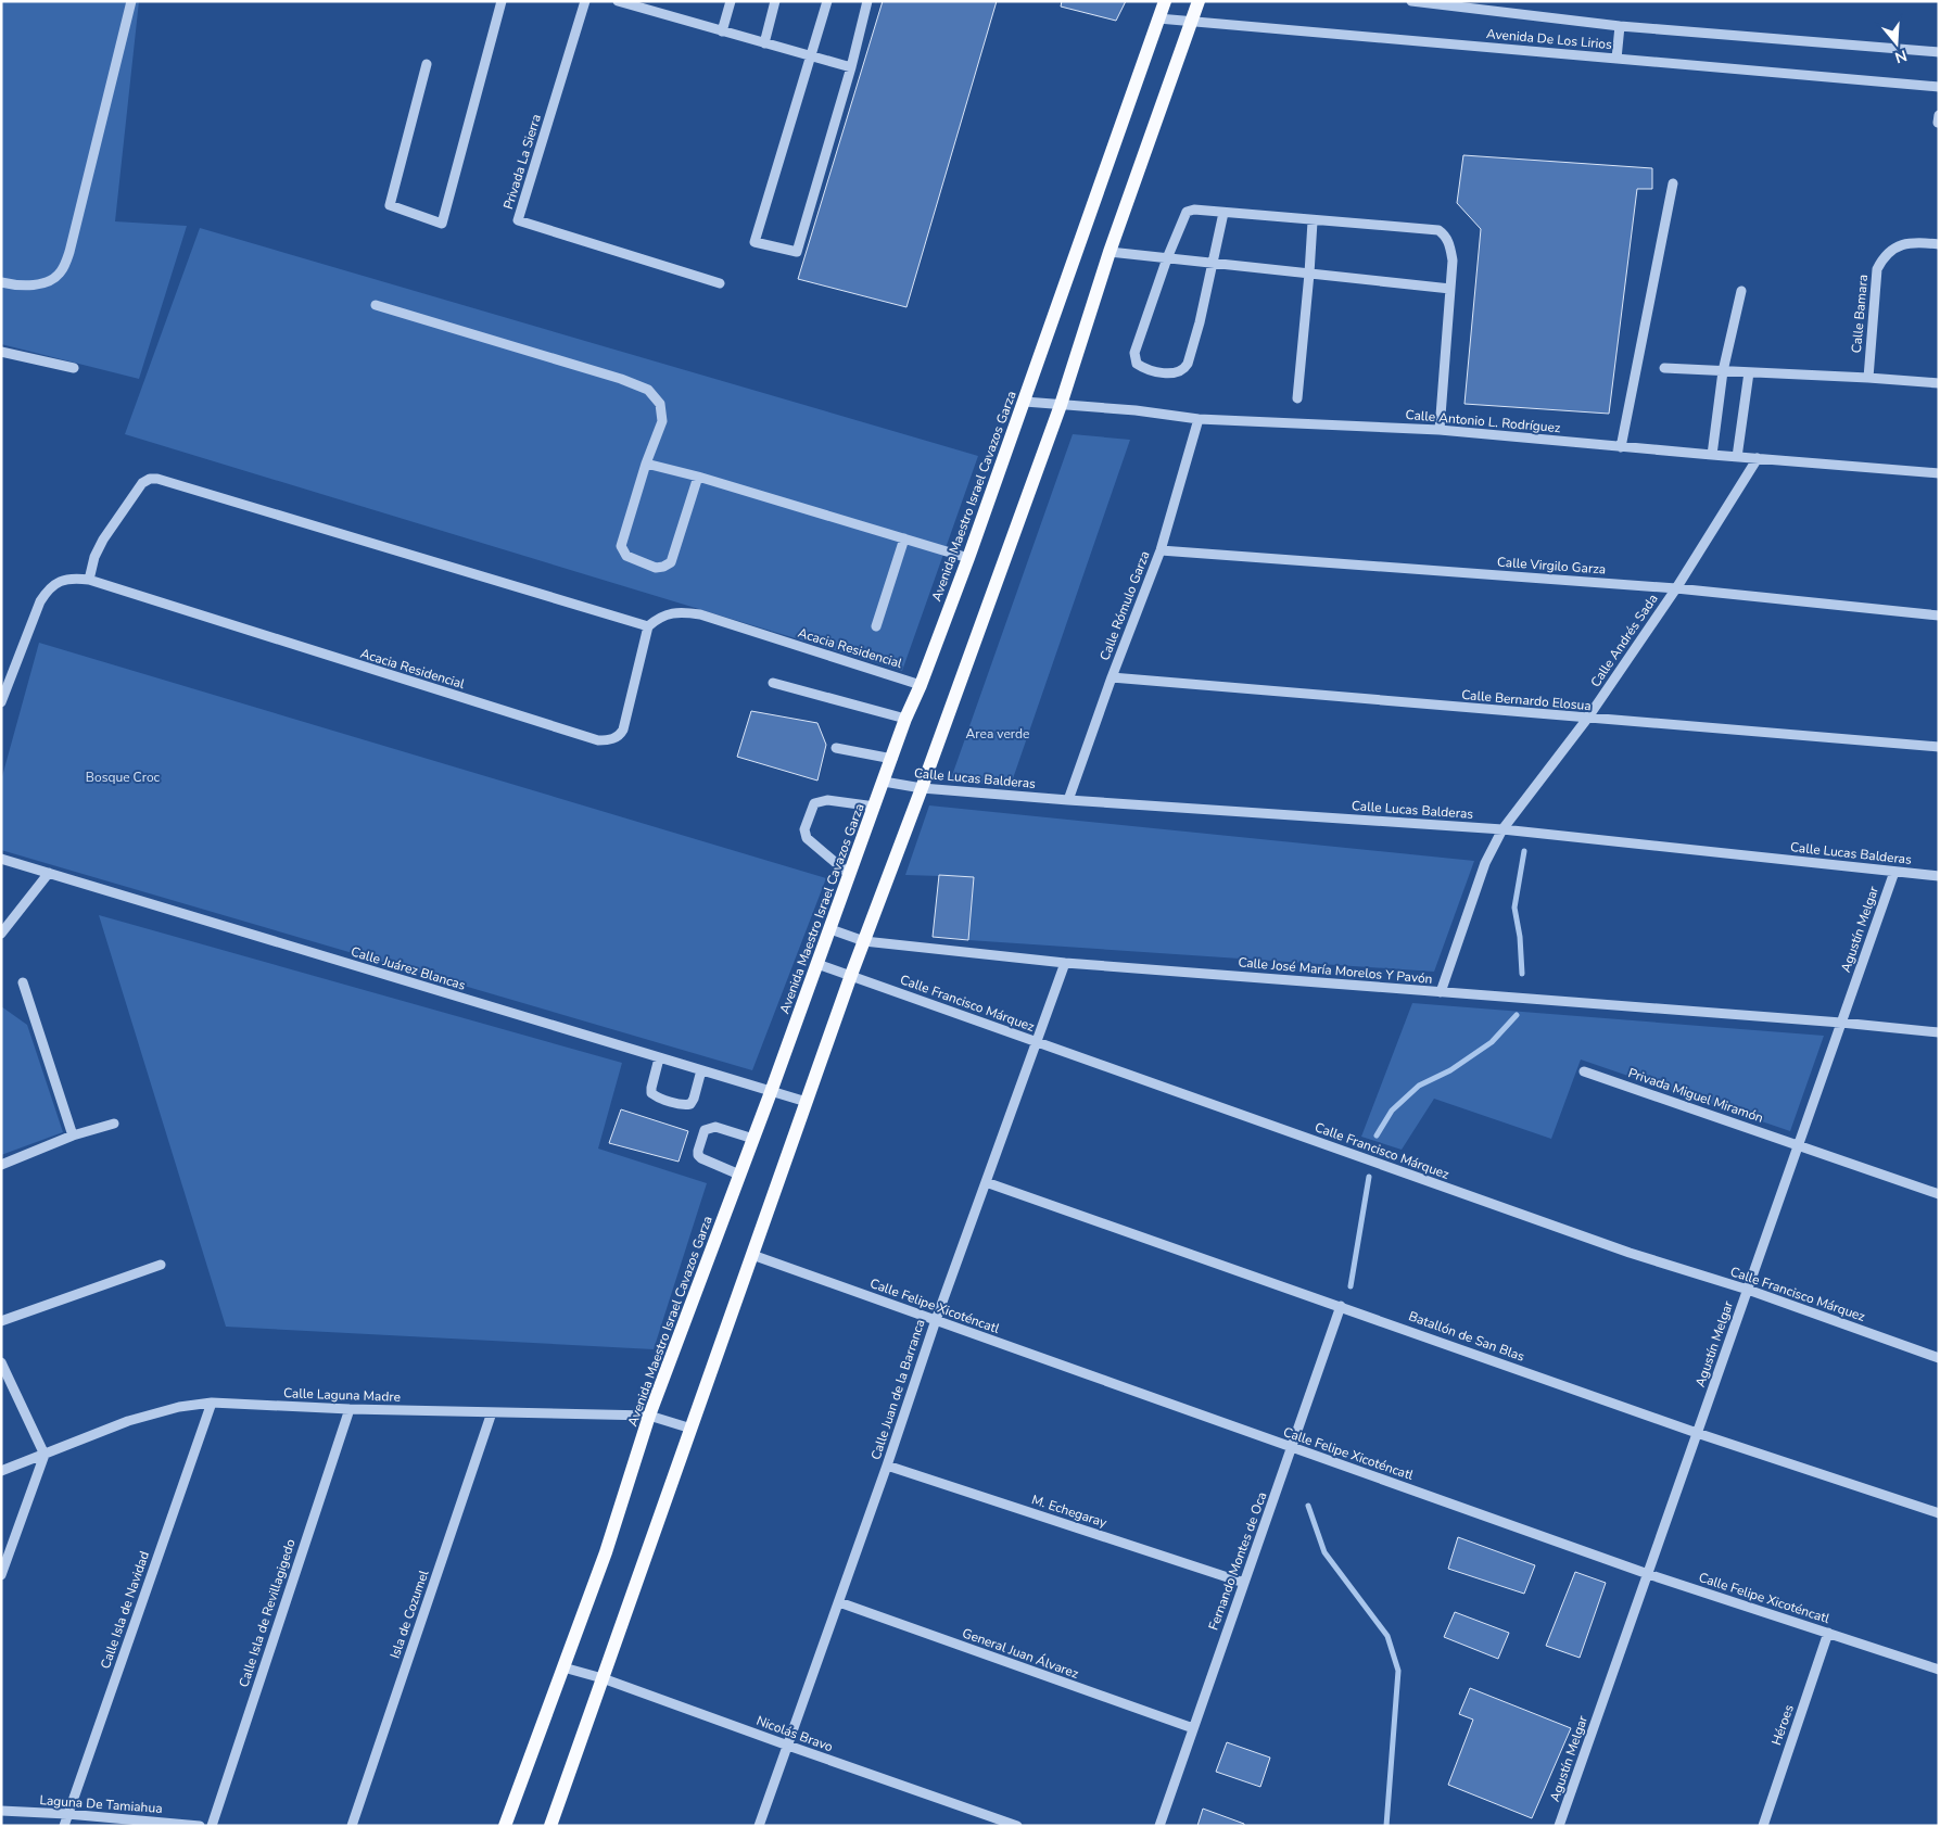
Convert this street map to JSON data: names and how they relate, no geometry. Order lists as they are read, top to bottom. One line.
{"streets":{"main road":["Avenida Maestro Israel Cavazos Garza"],"street":["Avenida De Los Lirios","Privada La Sierra","Calle Bamara","Calle Antonio L. Rodríguez","Calle Virgilo Garza","Calle Rómulo Garza","Calle Andrés Sada","Acacia Residencial","Calle Bernardo Elosua","Calle Lucas Balderas","Agustín Melgar","Calle Juárez Blancas","Calle José María Morelos Y Pavón","Calle Francisco Márquez","Privada Miguel Miramón","Calle Felipe Xicoténcatl","Batallón de San Blas","Calle Juan de la Barranca","Calle Laguna Madre","M. Echegaray","Fernando Montes de Oca","Calle Isla de Navidad","Calle Isla de Revillagigedo","Isla de Cozumel","General Juan Álvarez","Héroes","Nicolás Bravo","Laguna De Tamiahua"]},"crossings":[["Avenida De Los Lirios","Avenida Maestro Israel Cavazos Garza"],["Calle Antonio L. Rodríguez","Avenida Maestro Israel Cavazos Garza"],["Calle Antonio L. Rodríguez","Calle Rómulo Garza"],["Calle Antonio L. Rodríguez","Calle Andrés Sada"],["Avenida Maestro Israel Cavazos Garza","Acacia Residencial"],["Avenida Maestro Israel Cavazos Garza","Calle Lucas Balderas"],["Avenida Maestro Israel Cavazos Garza","Calle Juárez Blancas"],["Avenida Maestro Israel Cavazos Garza","Calle José María Morelos Y Pavón"],["Avenida Maestro Israel Cavazos Garza","Calle Francisco Márquez"],["Avenida Maestro Israel Cavazos Garza","Calle Laguna Madre"],["Avenida Maestro Israel Cavazos Garza","Nicolás Bravo"],["Calle Virgilo Garza","Calle Rómulo Garza"],["Calle Virgilo Garza","Calle Andrés Sada"],["Calle Rómulo Garza","Calle Bernardo Elosua"],["Calle Rómulo Garza","Calle Lucas Balderas"],["Calle Andrés Sada","Calle Bernardo Elosua"],["Calle Andrés Sada","Calle Lucas Balderas"],["Calle Andrés Sada","Calle José María Morelos Y Pavón"],["Calle Lucas Balderas","Agustín Melgar"],["Agustín Melgar","Calle José María Morelos Y Pavón"],["Agustín Melgar","Calle Francisco Márquez"],["Agustín Melgar","Privada Miguel Miramón"],["Agustín Melgar","Calle Felipe Xicoténcatl"],["Agustín Melgar","Batallón de San Blas"],["Calle José María Morelos Y Pavón","Calle Juan de la Barranca"],["Calle Francisco Márquez","Calle Juan de la Barranca"],["Calle Felipe Xicoténcatl","Calle Juan de la Barranca"],["Calle Felipe Xicoténcatl","Fernando Montes de Oca"],["Calle Felipe Xicoténcatl","Héroes"],["Batallón de San Blas","Calle Juan de la Barranca"],["Batallón de San Blas","Fernando Montes de Oca"],["Calle Juan de la Barranca","M. Echegaray"],["Calle Juan de la Barranca","General Juan Álvarez"],["Calle Juan de la Barranca","Nicolás Bravo"],["Calle Laguna Madre","Calle Isla de Navidad"],["Calle Laguna Madre","Calle Isla de Revillagigedo"],["Calle Laguna Madre","Isla de Cozumel"],["M. Echegaray","Fernando Montes de Oca"],["Fernando Montes de Oca","General Juan Álvarez"],["Calle Isla de Navidad","Laguna De Tamiahua"]],"parks":["Area verde","Bosque Croc"],"north":"bottom"}
